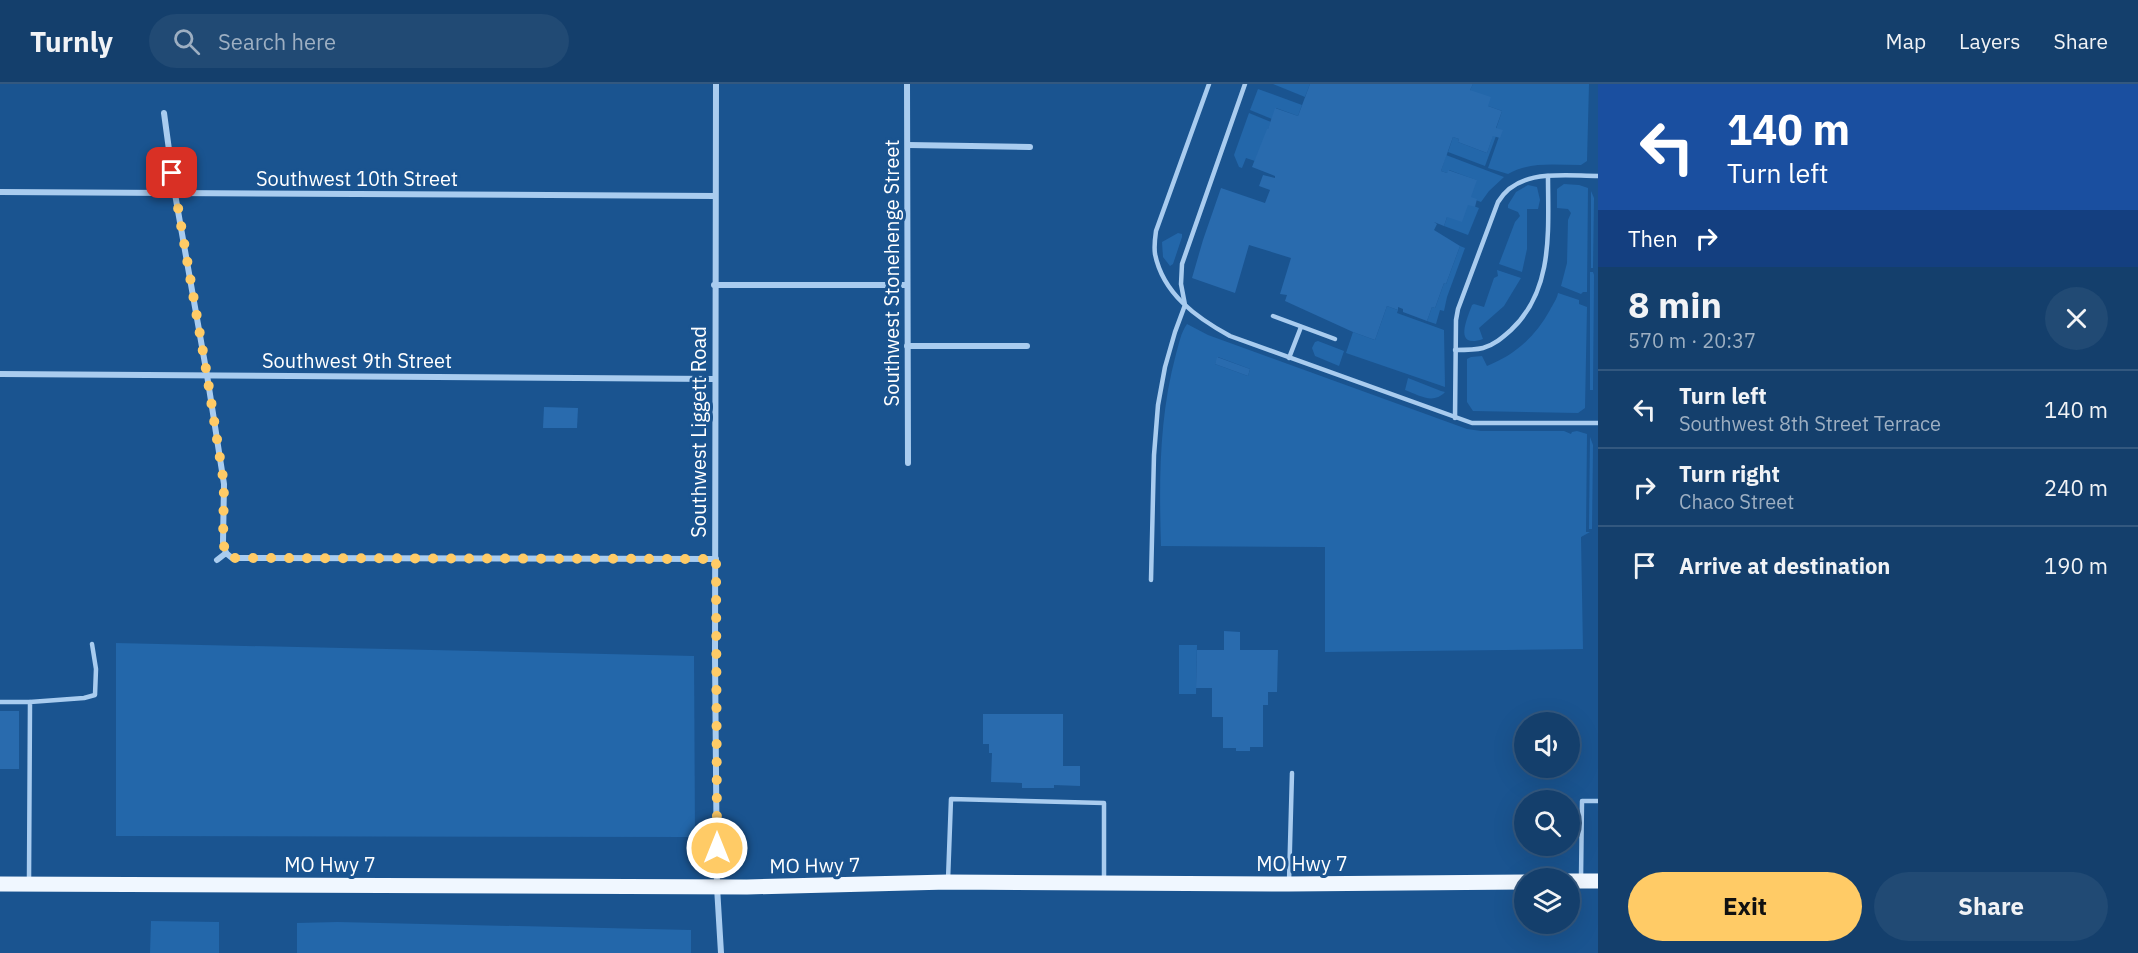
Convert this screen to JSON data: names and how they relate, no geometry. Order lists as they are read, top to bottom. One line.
{"streets":{"main road":["MO Hwy 7"],"street":["Southwest 10th Street","Southwest Stonehenge Street","Southwest 9th Street","Southwest Liggett Road"]},"crossings":[["Southwest 10th Street","Southwest Liggett Road"],["Southwest 9th Street","Southwest Liggett Road"],["Southwest Liggett Road","MO Hwy 7"]],"page":{"header":"Turnly","search":"Search here","nav":["Map","Layers","Share"],"turn":["140 m","Turn left"],"then":"Then","heading":["8 min","570 m · 20:37"],"list":[{"name":"Turn left","note":"Southwest 8th Street Terrace","value":"140 m"},{"name":"Turn right","note":"Chaco Street","value":"240 m"},{"name":"Arrive at destination","value":"190 m"}],"buttons":["Exit","Share"]}}
